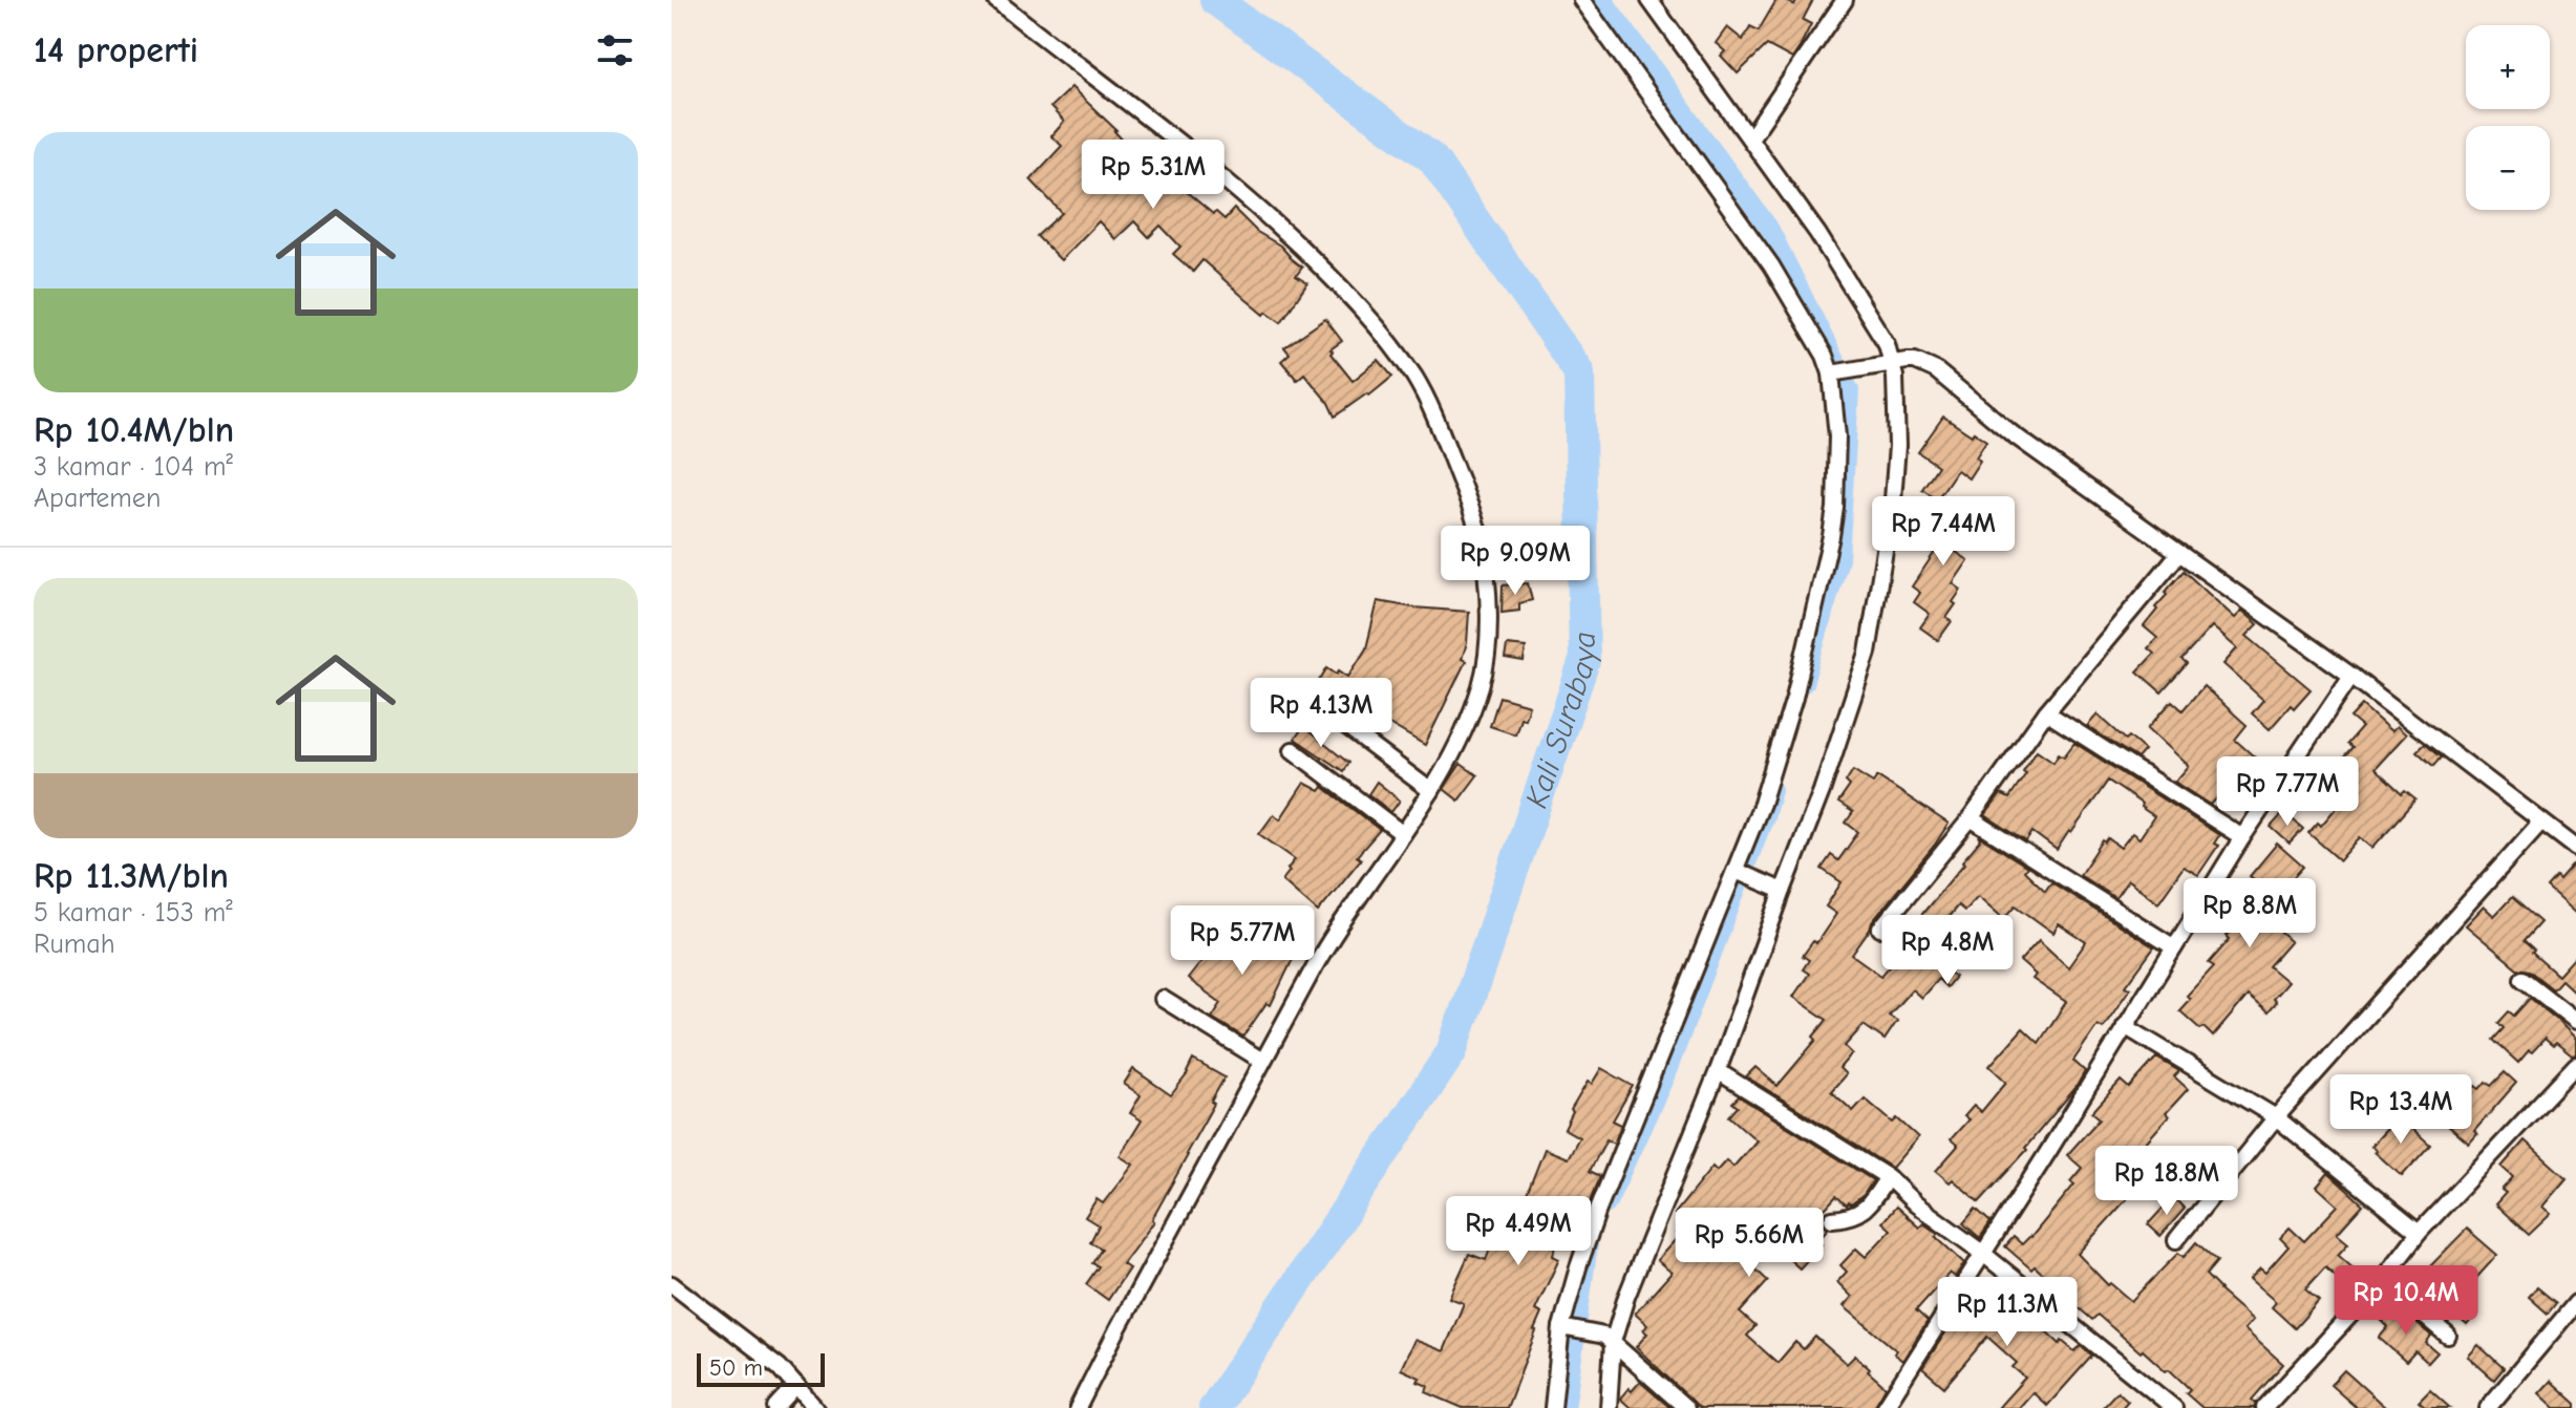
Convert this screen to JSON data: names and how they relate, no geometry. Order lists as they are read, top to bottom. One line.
{"water":["Kali Surabaya"],"scale_bar":"50 m","page":{"heading":"14 properti","map_buttons":["+","−"],"list":[{"name":"Rp 10.4M/bln","note":"3 kamar · 104 m² · Apartemen"},{"name":"Rp 11.3M/bln","note":"5 kamar · 153 m² · Rumah"}],"price":["Rp 5.31M","Rp 7.44M","Rp 9.09M","Rp 4.13M","Rp 7.77M","Rp 8.8M","Rp 5.77M","Rp 4.8M","Rp 13.4M","Rp 18.8M","Rp 4.49M","Rp 5.66M","Rp 10.4M","Rp 11.3M"],"scale":"50 m"}}
